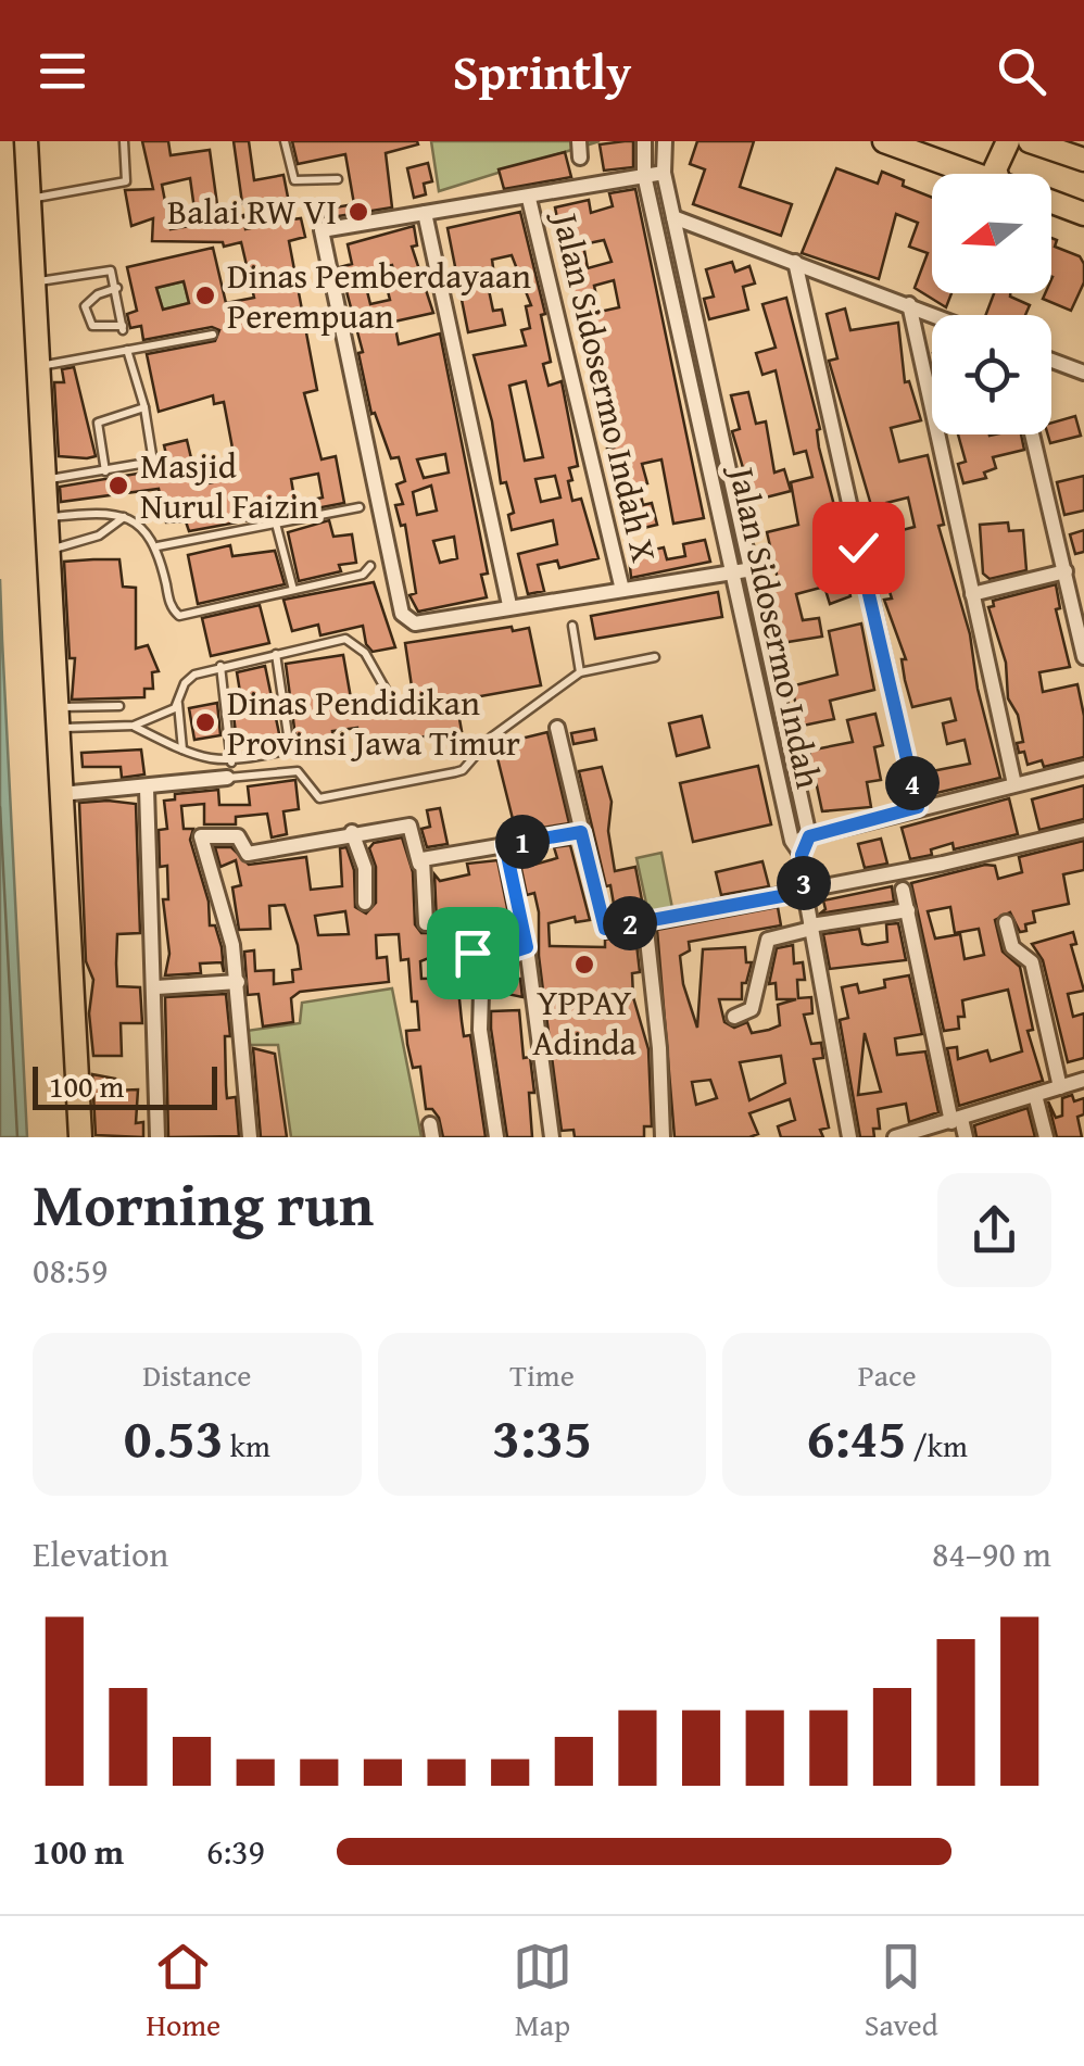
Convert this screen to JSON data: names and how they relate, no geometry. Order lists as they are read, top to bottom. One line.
{"streets":{"street":["Jalan Sidosermo Indah X","Jalan Sidosermo Indah"]},"places":["Balai RW VI","Dinas Pemberdayaan Perempuan","Masjid Nurul Faizin","Dinas Pendidikan Provinsi Jawa Timur","YPPAY Adinda"],"scale_bar":"100 m","north":"left","page":{"header":"Sprintly","pins":["4","1","3","2"],"scale":"100 m","heading":["Morning run","08:59"],"stats":[["Distance","0.53 km"],["Time","3:35"],["Pace","6:45 /km"]],"chart":["Elevation","84–90 m"],"list":[{"name":"100 m","note":"6:39"}],"tabs":["Home","Map","Saved"]}}
